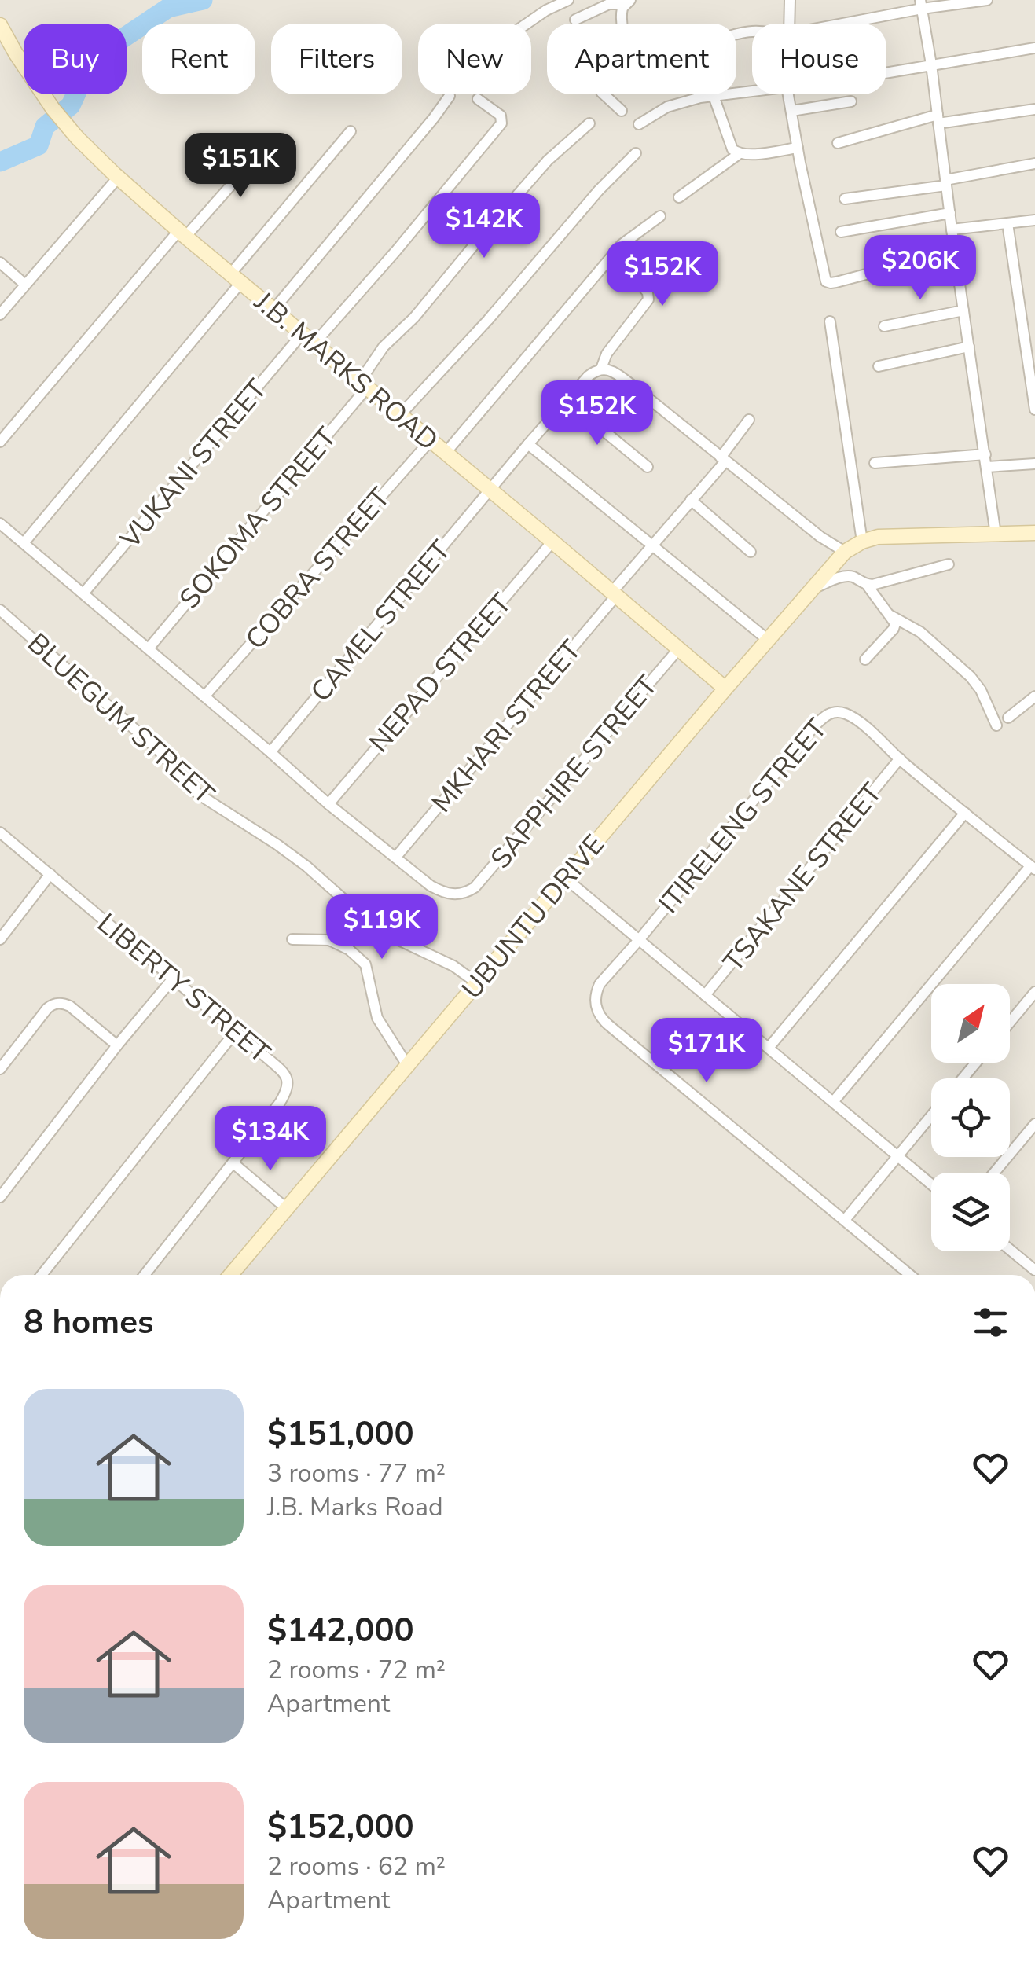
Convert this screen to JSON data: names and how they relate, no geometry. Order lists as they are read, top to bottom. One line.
{"streets":{"street":["J.B. MARKS ROAD","VUKANI STREET","SOKOMA STREET","COBRA STREET","CAMEL STREET","NEPAD STREET","BLUEGUM STREET","MKHARI STREET","SAPPHIRE STREET","ITIRELENG STREET","TSAKANE STREET","UBUNTU DRIVE","LIBERTY STREET"]},"crossings":[["J.B. MARKS ROAD","VUKANI STREET"],["J.B. MARKS ROAD","SOKOMA STREET"],["J.B. MARKS ROAD","COBRA STREET"],["J.B. MARKS ROAD","CAMEL STREET"],["J.B. MARKS ROAD","NEPAD STREET"],["J.B. MARKS ROAD","MKHARI STREET"],["J.B. MARKS ROAD","SAPPHIRE STREET"],["J.B. MARKS ROAD","UBUNTU DRIVE"],["BLUEGUM STREET","UBUNTU DRIVE"],["MKHARI STREET","SAPPHIRE STREET"],["ITIRELENG STREET","TSAKANE STREET"]],"north":"top right","page":{"chip":["Buy","Rent","Filters","New","Apartment","House"],"price":["$151K","$142K","$206K","$152K","$152K","$119K","$171K","$134K"],"heading":"8 homes","list":[{"name":"$151,000","note":"3 rooms · 77 m² · J.B. Marks Road"},{"name":"$142,000","note":"2 rooms · 72 m² · Apartment"},{"name":"$152,000","note":"2 rooms · 62 m² · Apartment"}]}}
